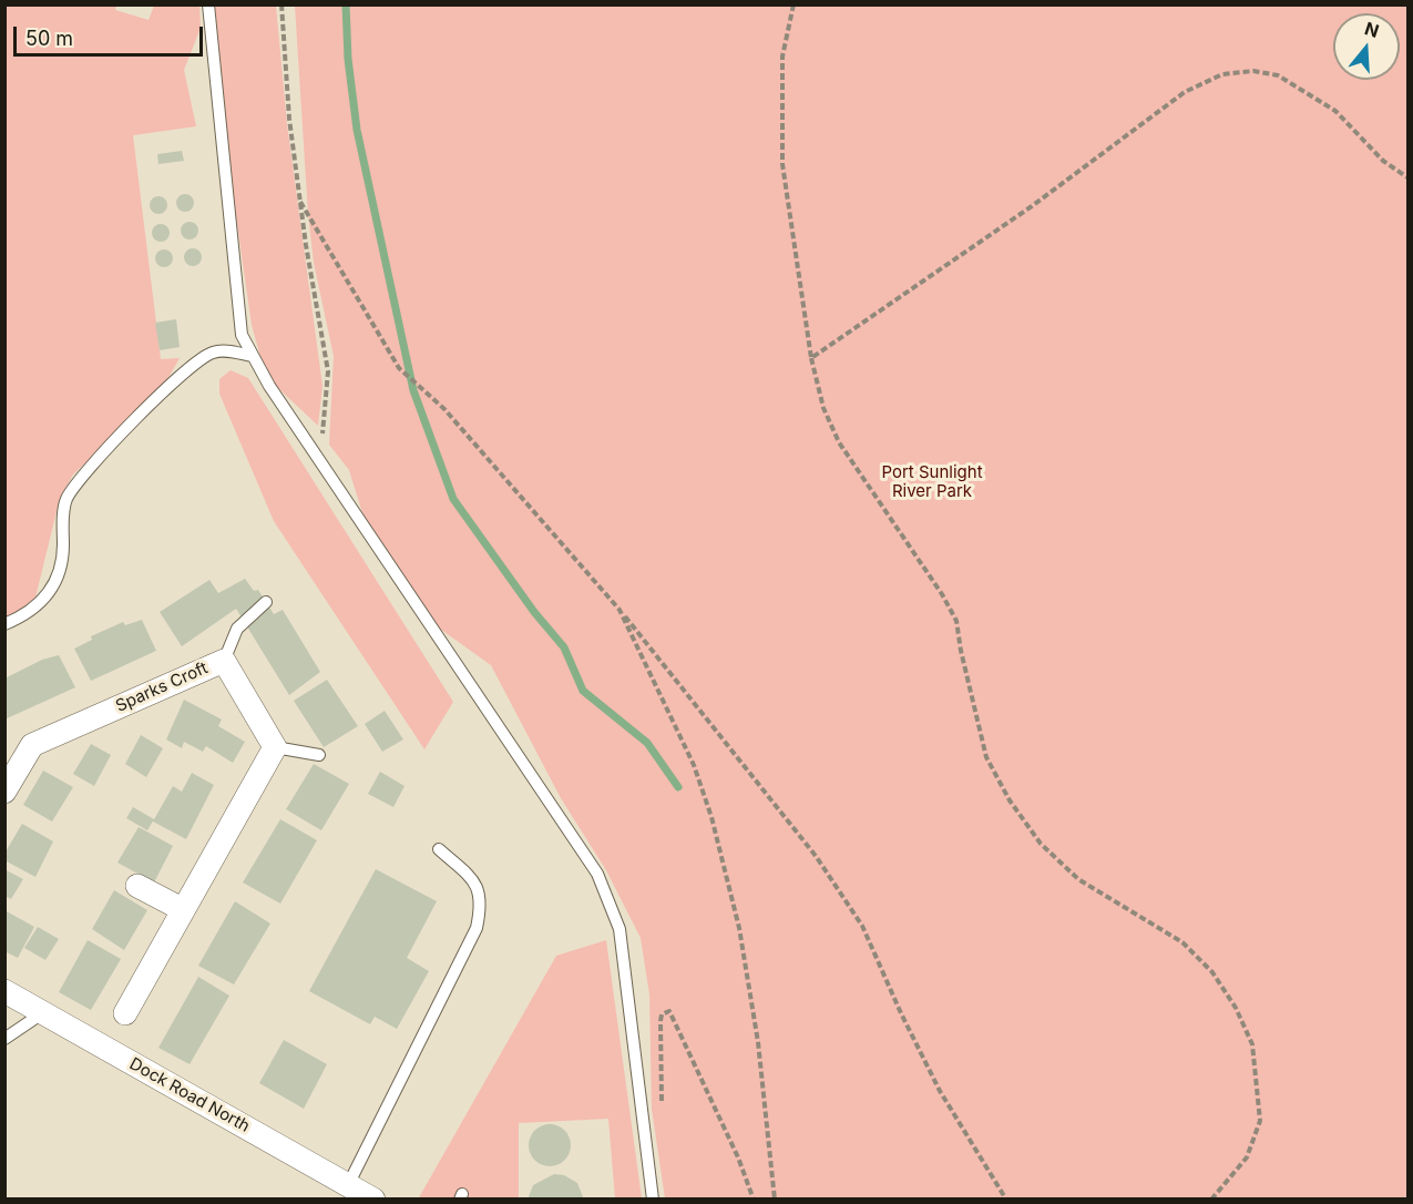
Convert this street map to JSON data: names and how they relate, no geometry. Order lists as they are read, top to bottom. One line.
{"streets":{"street":["Sparks Croft","Dock Road North"]},"parks":["Port Sunlight River Park"],"scale_bar":"50 m","north":"top"}
